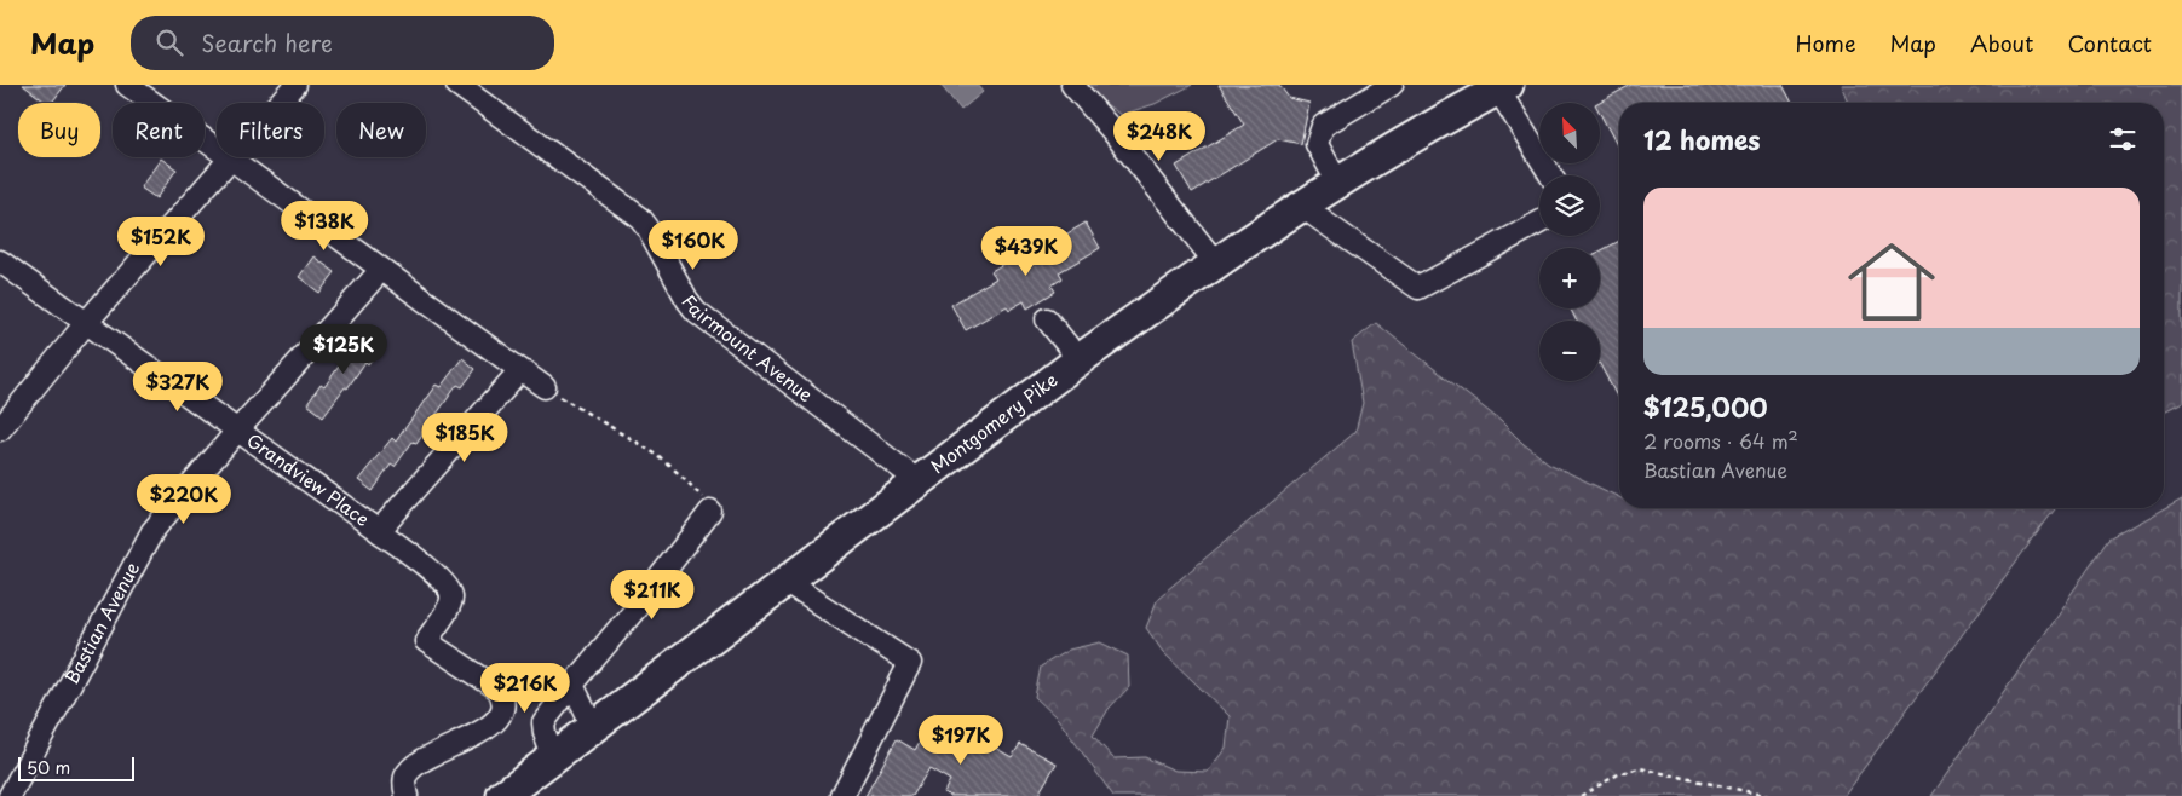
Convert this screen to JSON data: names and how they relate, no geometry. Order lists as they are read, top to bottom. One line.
{"streets":{"highway":["Montgomery Pike"],"street":["Fairmount Avenue","Grandview Place","Bastian Avenue"]},"crossings":[["Fairmount Avenue","Montgomery Pike"],["Grandview Place","Bastian Avenue"]],"scale_bar":"50 m","north":"top left","page":{"header":"Map","search":"Search here","nav":["Home","Map","About","Contact"],"map_buttons":["+","−"],"chip":["Buy","Rent","Filters","New"],"heading":"12 homes","price":["$248K","$138K","$152K","$160K","$439K","$125K","$327K","$185K","$220K","$211K","$216K","$197K"],"list":[{"name":"$125,000","note":"2 rooms · 64 m² · Bastian Avenue"}],"scale":"50 m"}}
